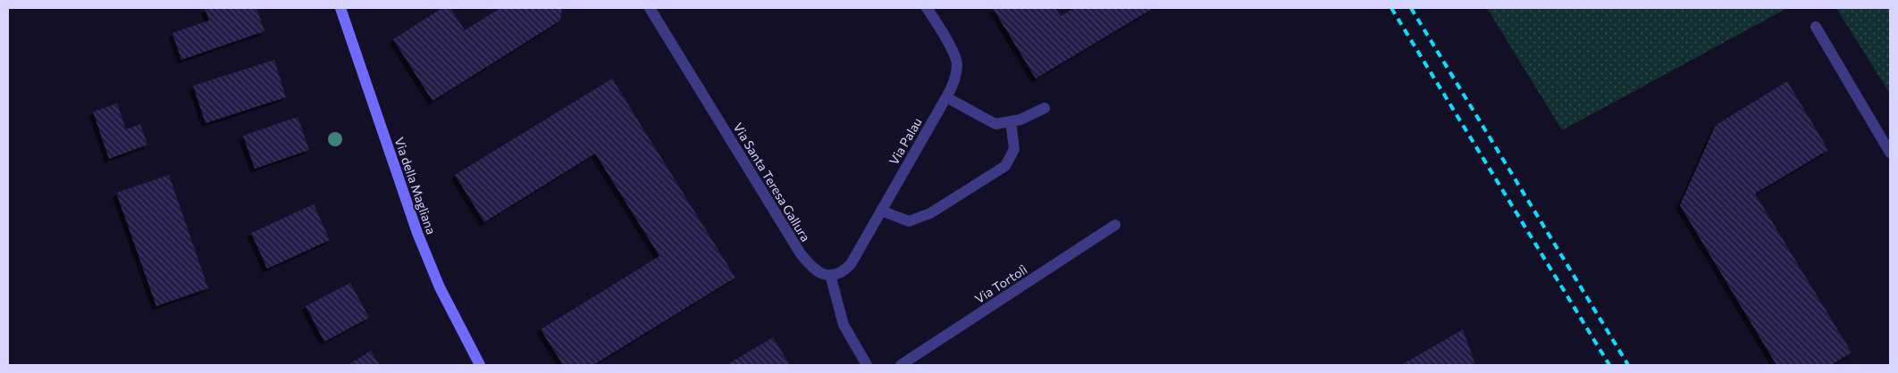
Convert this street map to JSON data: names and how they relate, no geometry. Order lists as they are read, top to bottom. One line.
{"streets":{"main road":["Via della Magliana"],"street":["Via Palau","Via Santa Teresa Gallura","Via Tortolì"]},"crossings":[["Via Palau","Via Santa Teresa Gallura"]]}
